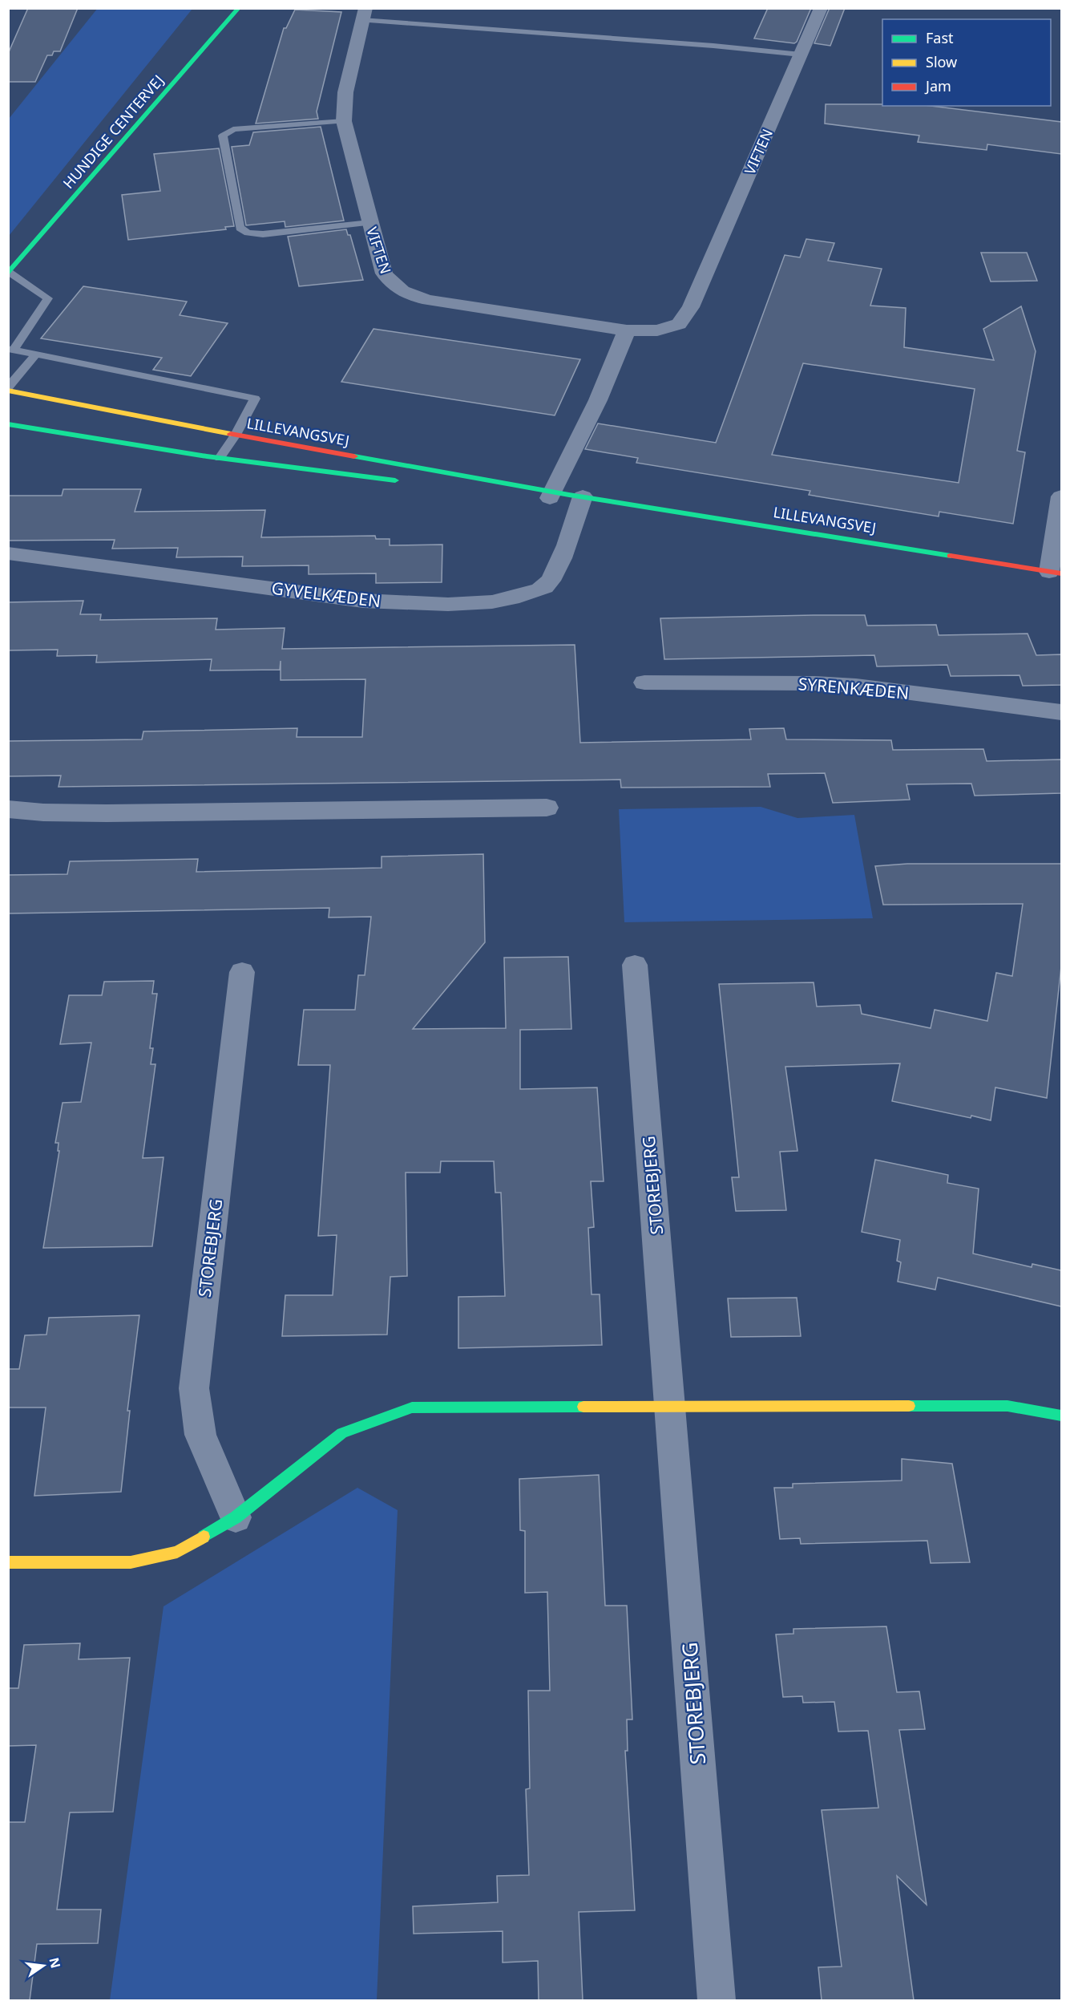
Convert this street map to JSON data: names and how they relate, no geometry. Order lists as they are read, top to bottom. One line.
{"streets":{"street":["HUNDIGE CENTERVEJ","VIFTEN","LILLEVANGSVEJ","GYVELKÆDEN","SYRENKÆDEN","STOREBJERG"]},"crossings":[["LILLEVANGSVEJ","GYVELKÆDEN"]],"legend":["Fast","Slow","Jam"],"north":"right"}
